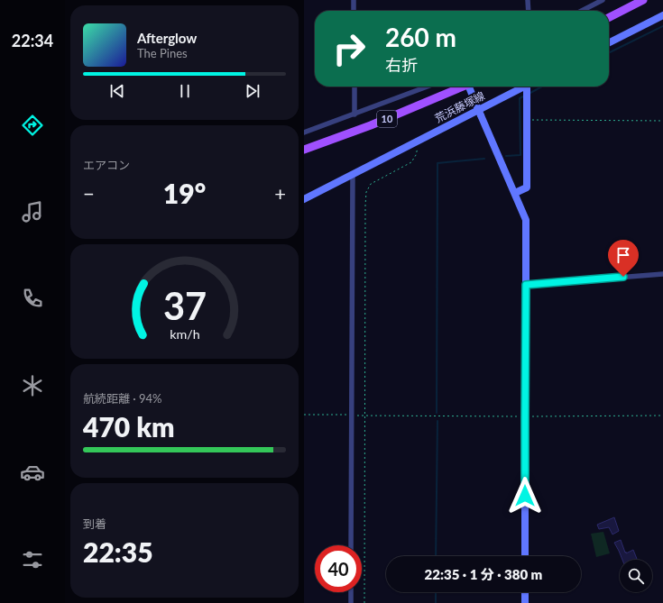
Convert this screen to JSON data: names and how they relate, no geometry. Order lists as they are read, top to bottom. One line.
{"streets":{"main road":["10"],"street":["荒浜藤塚線"]},"page":{"tabs":"22:34","turn":["260 m","右折"],"song":["Afterglow","The Pines"],"tile":["エアコン",["航続距離 · 94%","470 km"],["到着","22:35"]],"heat":["−","19°","+"],"limit":"40","trip":"22:35 · 1 分 · 380 m","gauge":["37","km/h"]}}
